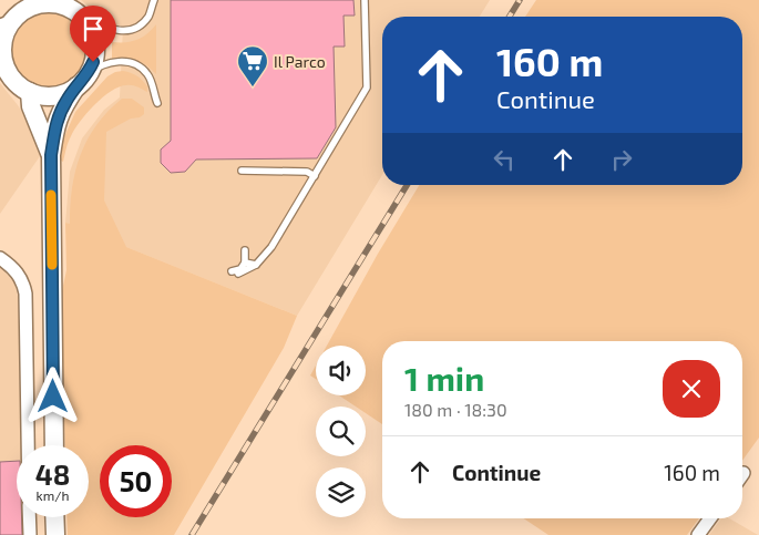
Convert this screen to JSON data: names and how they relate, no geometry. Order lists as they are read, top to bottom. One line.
{"places":{"supermarket":["Il Parco"]},"page":{"turn":["160 m","Continue"],"heading":["1 min","180 m · 18:30"],"list":[{"name":"Continue","value":"160 m"}],"speed":"48 km/h","limit":"50"}}
